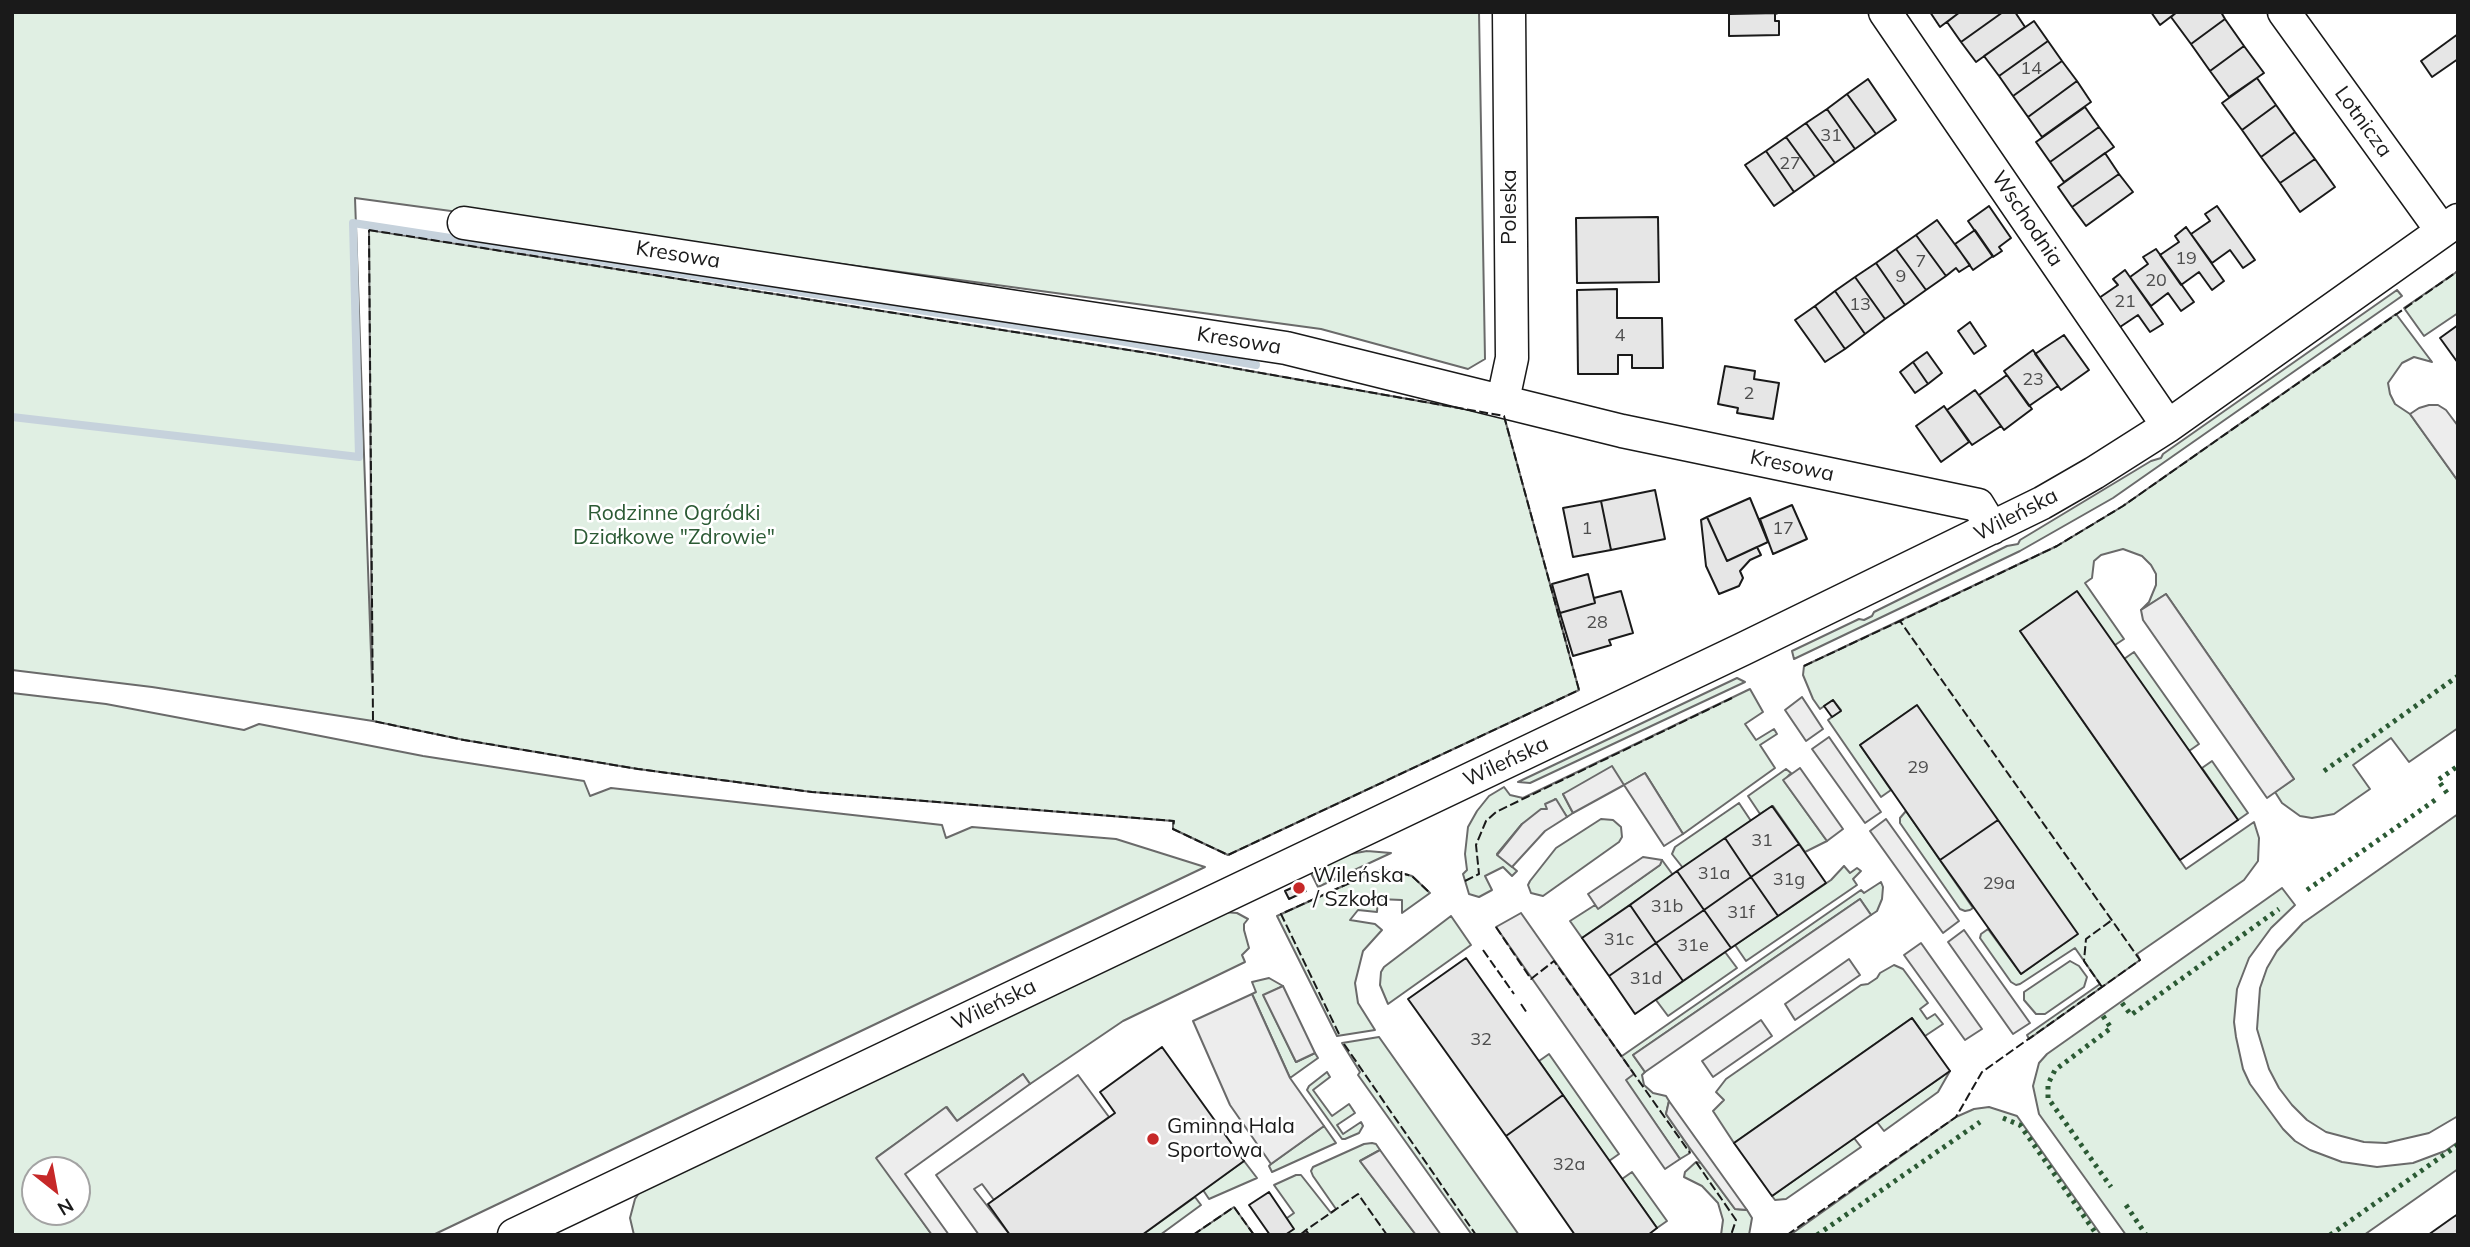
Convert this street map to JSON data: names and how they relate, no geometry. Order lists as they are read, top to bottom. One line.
{"streets":{"street":["Lotnicza","Poleska","Wschodnia","Kresowa","Wileńska"]},"crossings":[["Lotnicza","Wileńska"],["Poleska","Kresowa"],["Wschodnia","Wileńska"],["Kresowa","Wileńska"]],"parks":["Rodzinne Ogródki Działkowe \"Zdrowie\""],"places":["Wileńska / Szkoła","Gminna Hala Sportowa"],"house_numbers":["14","31","27","19","7","9","20","21","13","4","23","2","1","17","28","29","31","31a","31g","29a","31b","31f","31c","31e","31d","32","32a"],"north":"bottom right"}
